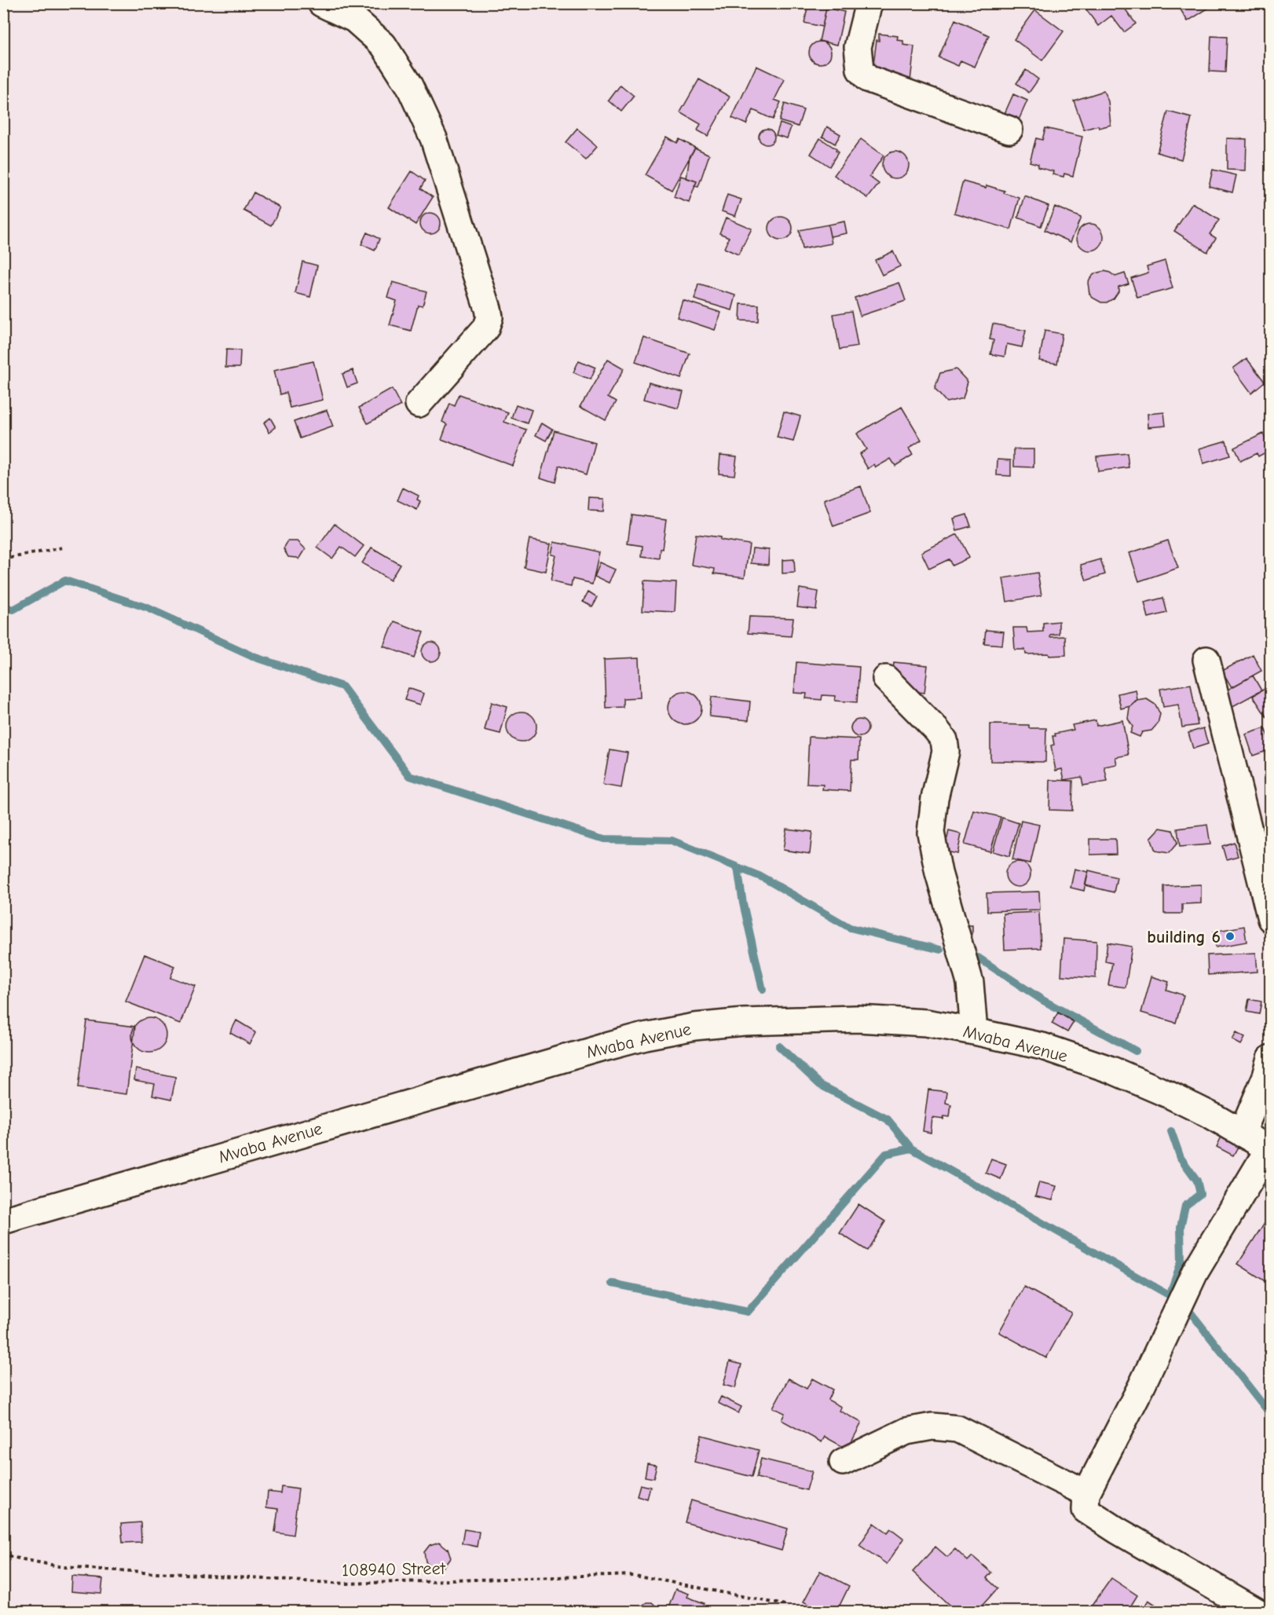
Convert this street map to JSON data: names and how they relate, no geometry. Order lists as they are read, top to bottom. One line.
{"streets":{"street":["Mvaba Avenue"],"path":["108940 Street"]},"places":["building 6"]}
